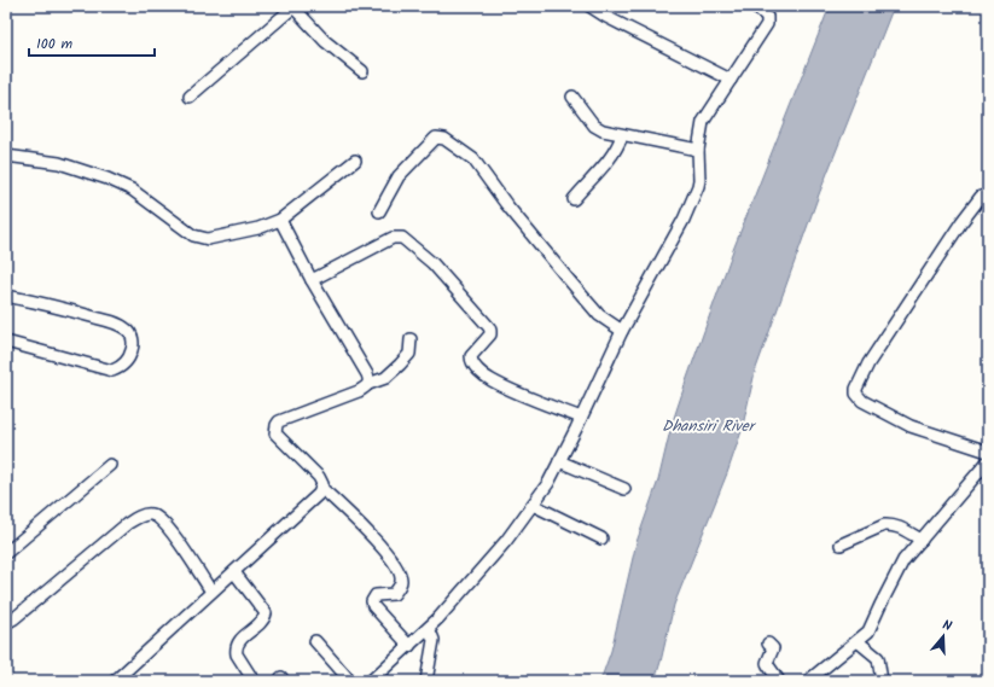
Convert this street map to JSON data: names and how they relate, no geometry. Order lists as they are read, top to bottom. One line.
{"water":["Dhansiri River"],"scale_bar":"100 m","north":"top"}
